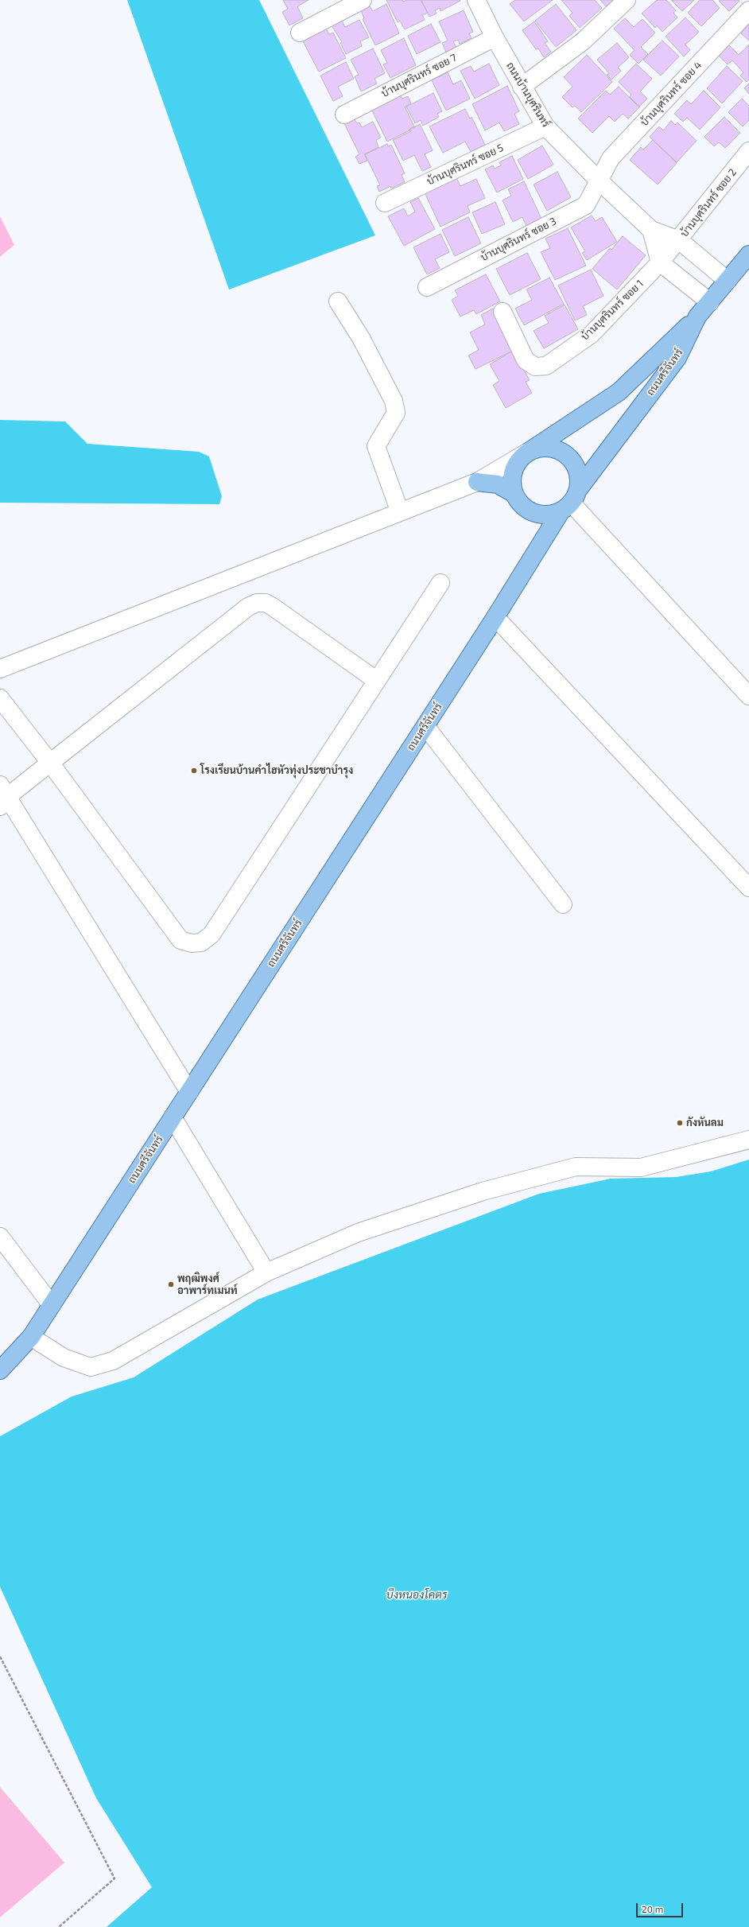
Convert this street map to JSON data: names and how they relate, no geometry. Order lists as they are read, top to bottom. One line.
{"streets":{"main road":["ถนนศรีจันทร์"],"street":["บ้านบุศรินทร์ ซอย 7","บ้านบุศรินทร์ ซอย 4","ถนนบ้านบุศรินทร์","บ้านบุศรินทร์ ซอย 5","บ้านบุศรินทร์ ซอย 2","บ้านบุศรินทร์ ซอย 3","บ้านบุศรินทร์ ซอย 1"]},"crossings":[["บ้านบุศรินทร์ ซอย 7","ถนนบ้านบุศรินทร์"],["บ้านบุศรินทร์ ซอย 4","ถนนบ้านบุศรินทร์"],["บ้านบุศรินทร์ ซอย 4","บ้านบุศรินทร์ ซอย 3"],["ถนนบ้านบุศรินทร์","บ้านบุศรินทร์ ซอย 5"],["ถนนบ้านบุศรินทร์","บ้านบุศรินทร์ ซอย 3"],["บ้านบุศรินทร์ ซอย 2","บ้านบุศรินทร์ ซอย 1"]],"water":["บึงหนองโคตร"],"places":["โรงเรียนบ้านคำไฮหัวทุ่งประชาบำรุง","กังหันลม","พฤฒิพงศ์ อาพาร์ทเมนท์"],"scale_bar":"20 m"}
